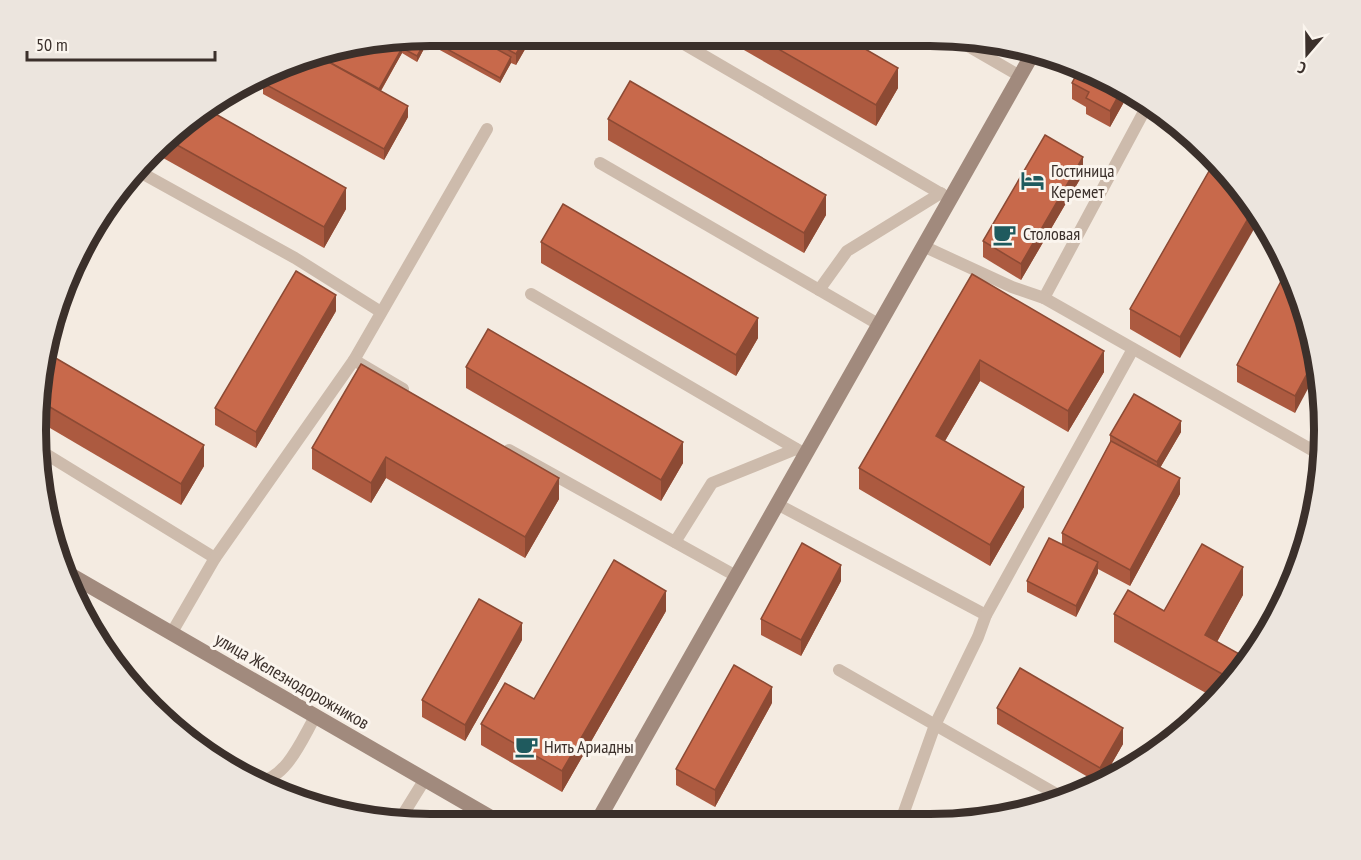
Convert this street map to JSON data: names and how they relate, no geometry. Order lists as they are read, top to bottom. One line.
{"streets":{"street":["улица Железнодорожников"]},"places":{"hotel":["Гостиница Керемет"],"cafe":["Столовая","Нить Ариадны"]},"scale_bar":"50 m","north":"bottom"}
